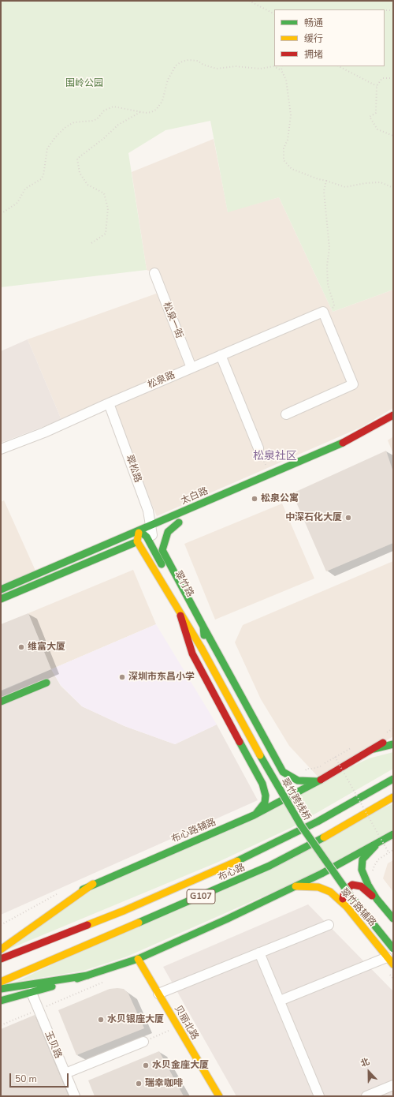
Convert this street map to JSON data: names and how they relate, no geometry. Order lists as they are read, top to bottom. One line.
{"streets":{"main road":["太白路","翠竹路","翠竹跨线桥","布心路辅路","布心路","G107","翠竹路辅路","贝丽北路"],"street":["松泉一街","松泉路","翠松路","玉贝路"]},"crossings":[["松泉一街","松泉路"],["松泉路","翠松路"],["翠松路","太白路"],["翠松路","翠竹路"],["太白路","翠竹路"],["翠竹路","翠竹跨线桥"]],"districts":["松泉社区"],"parks":["围岭公园"],"places":["松泉公寓","中深石化大厦","维富大厦","深圳市东昌小学","水贝银座大厦","水贝金座大厦","瑞幸咖啡"],"legend":["畅通","缓行","拥堵"],"scale_bar":"50 m","north":"top"}
